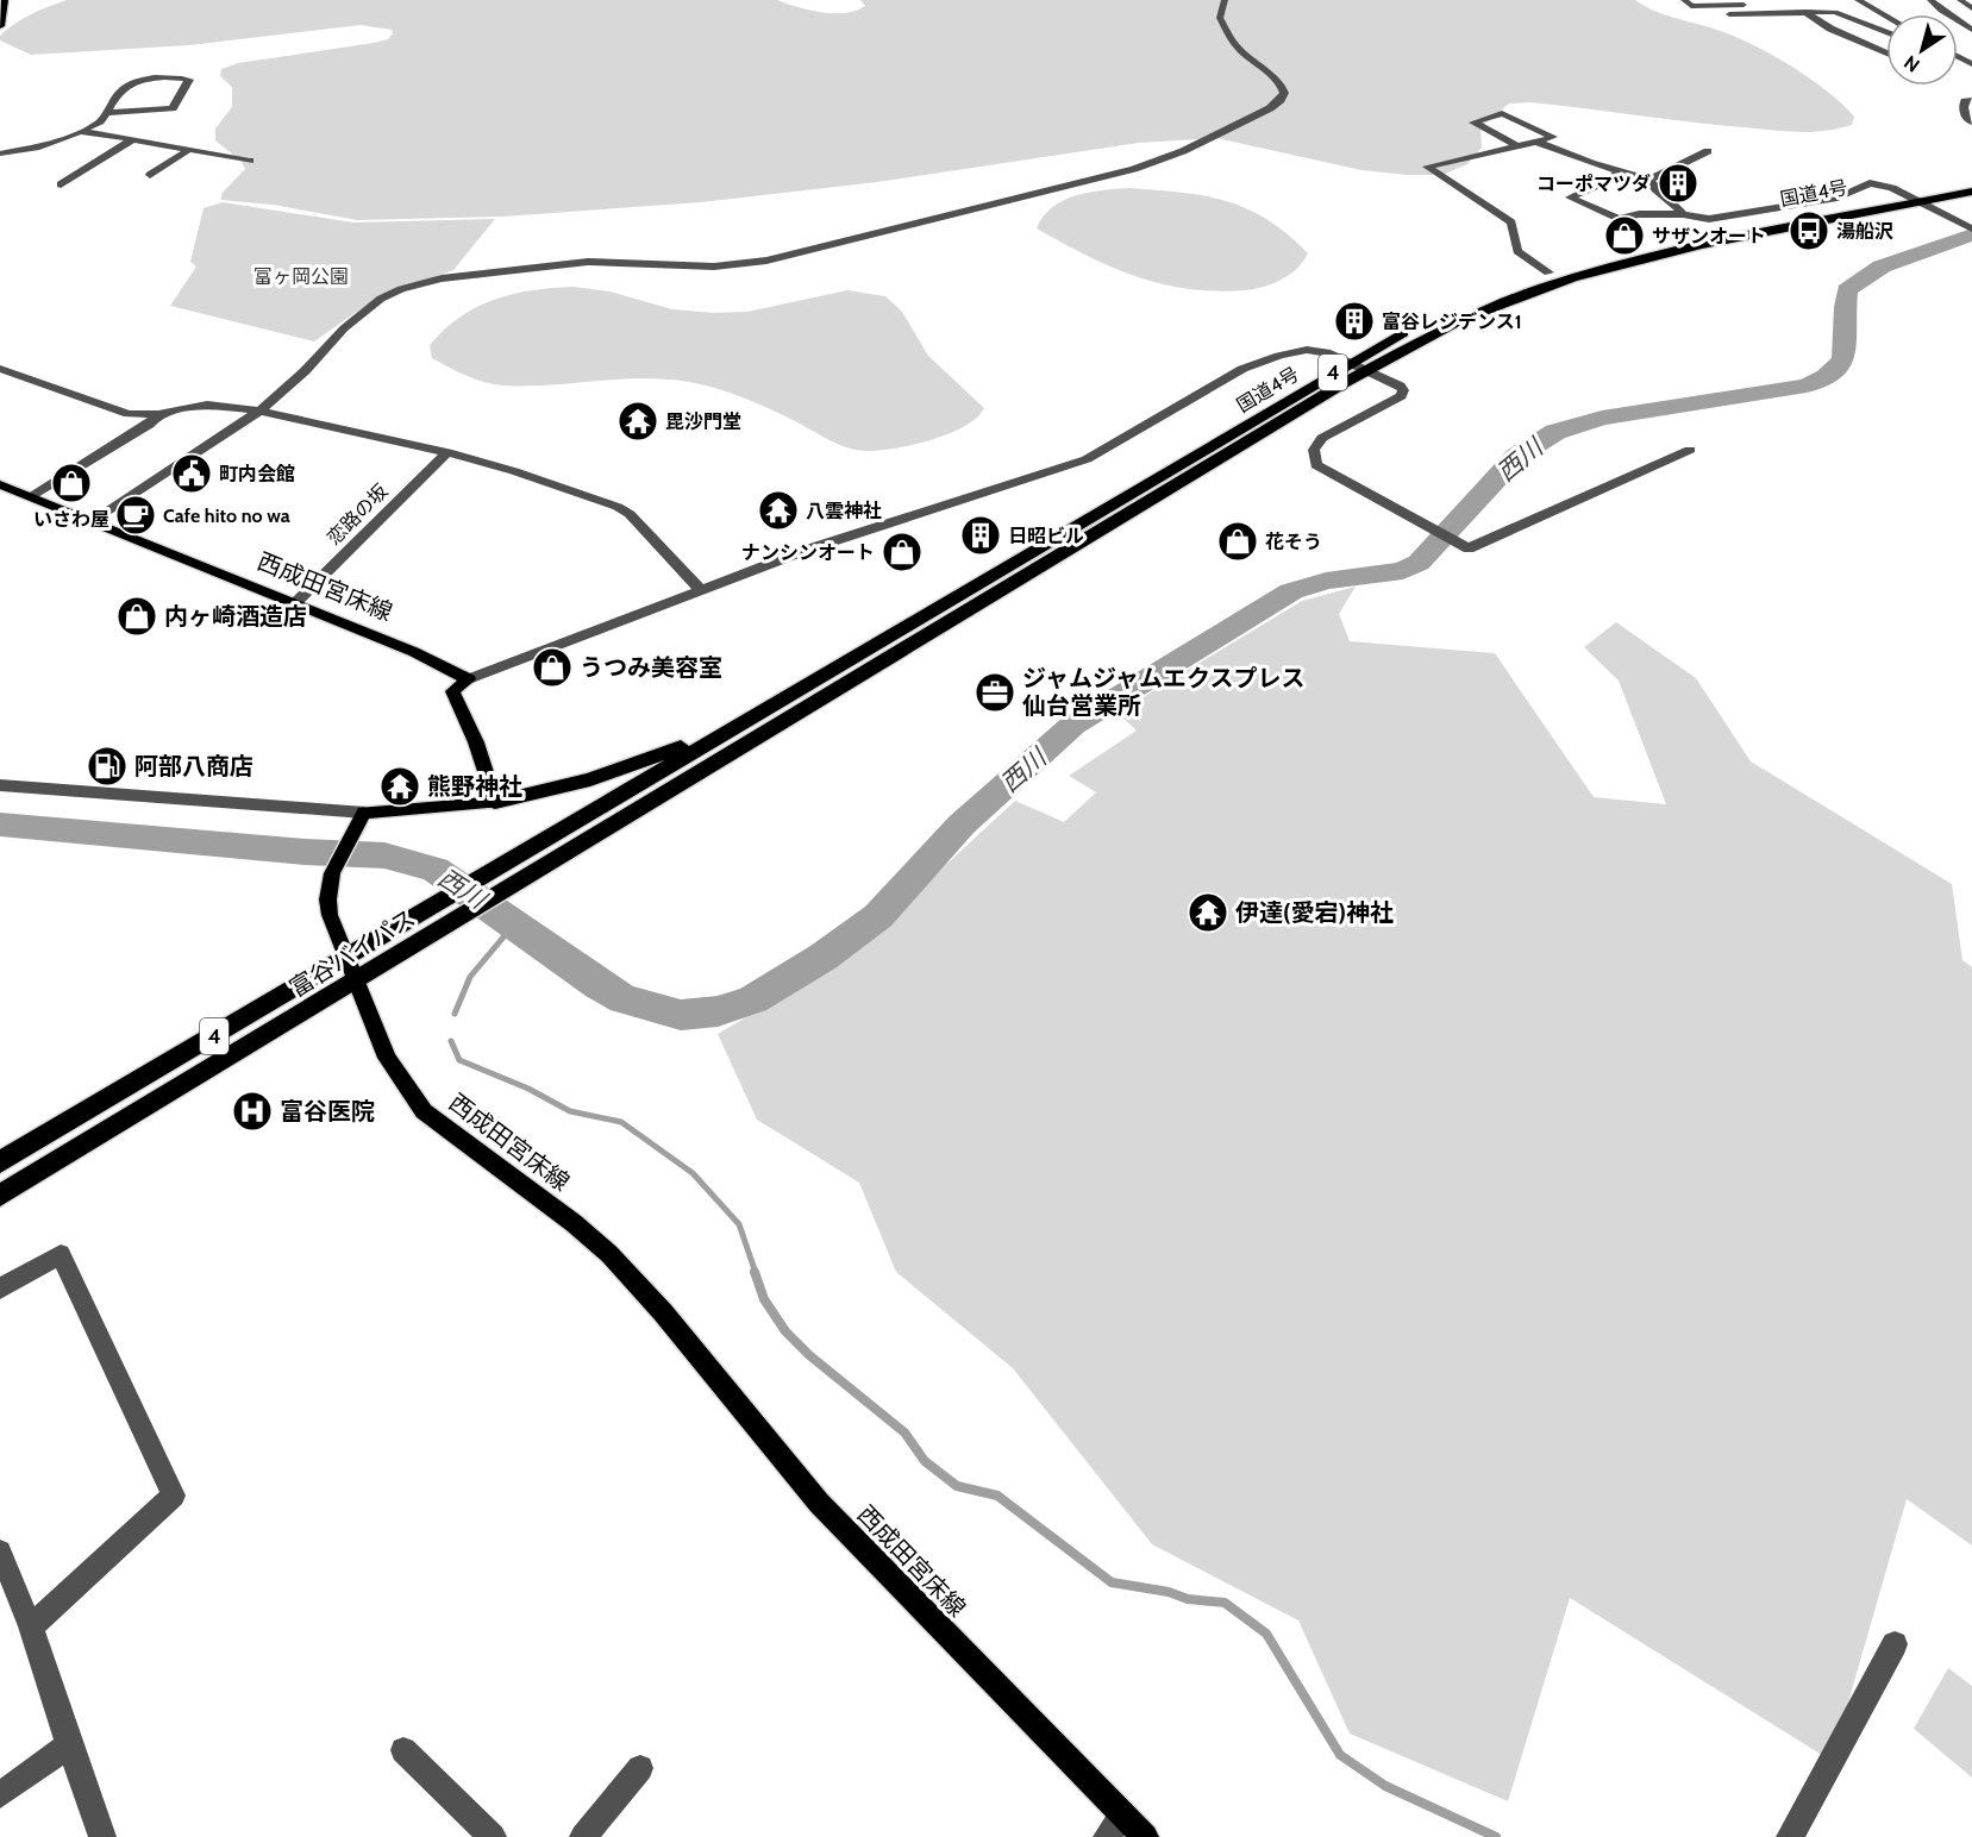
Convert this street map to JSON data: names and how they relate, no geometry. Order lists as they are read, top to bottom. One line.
{"streets":{"highway":["国道4号","4","富谷バイパス"],"main road":["西成田宮床線"],"street":["恋路の坂"]},"crossings":[["国道4号","富谷バイパス"],["恋路の坂","西成田宮床線"],["西成田宮床線","富谷バイパス"]],"water":["西川"],"parks":["富ヶ岡公園"],"places":{"building":["コーポマツダ","富谷レジデンス1","日昭ビル"],"bus stop":["湯船沢"],"shop":["サザンオート","いさわ屋","花そう","ナンシンオート","内ヶ崎酒造店","うつみ美容室"],"temple":["毘沙門堂","八雲神社","熊野神社","伊達(愛宕)神社"],"public building":["町内会館"],"cafe":["Cafe hito no wa"],"office":["ジャムジャムエクスプレス 仙台営業所"],"fuel station":["阿部八商店"],"hospital":["富谷医院"]},"north":"bottom left"}
